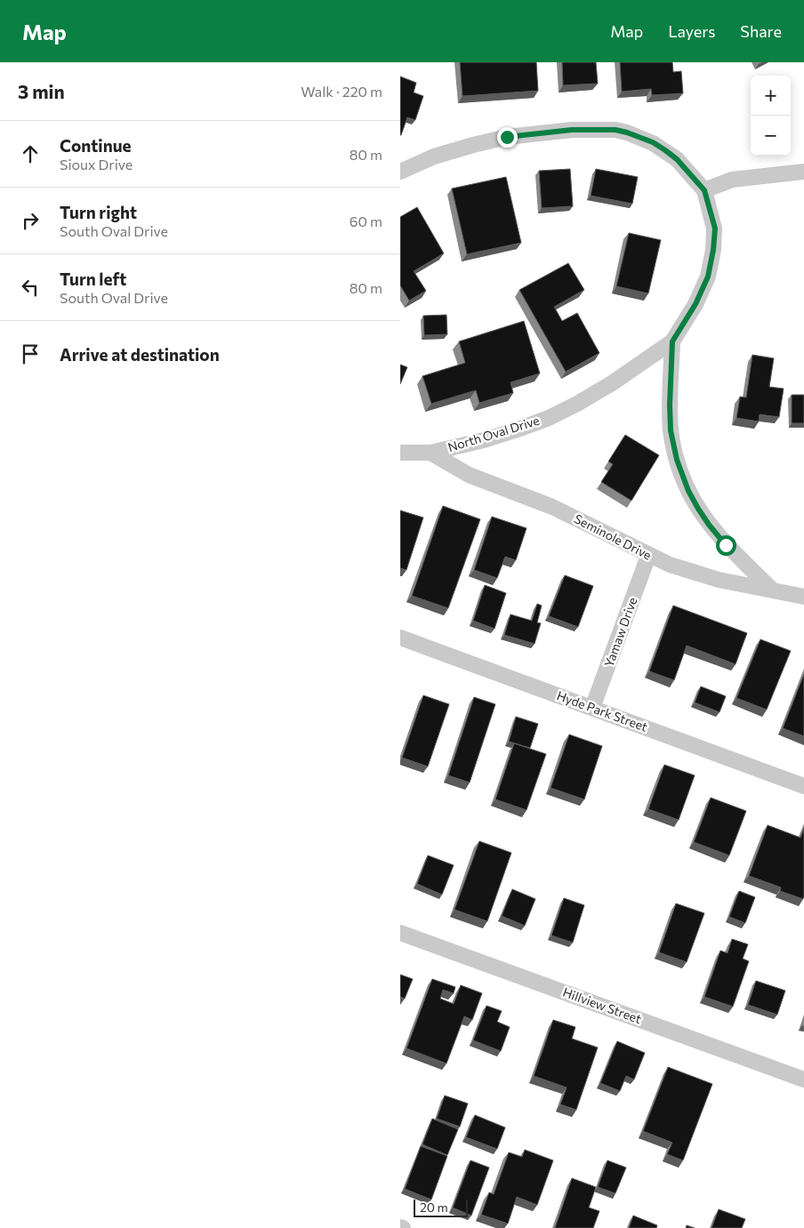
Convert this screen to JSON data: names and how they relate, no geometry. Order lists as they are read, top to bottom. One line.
{"streets":{"street":["North Oval Drive","Seminole Drive","Yamaw Drive","Hyde Park Street","Hillview Street"]},"crossings":[["North Oval Drive","Seminole Drive"],["Seminole Drive","Yamaw Drive"],["Yamaw Drive","Hyde Park Street"]],"scale_bar":"20 m","page":{"header":"Map","nav":["Map","Layers","Share"],"heading":["3 min","Walk · 220 m"],"map_buttons":["+","−"],"list":[["Continue","Sioux Drive","80 m"],["Turn right","South Oval Drive","60 m"],["Turn left","South Oval Drive","80 m"],"Arrive at destination"],"scale":"20 m"}}
